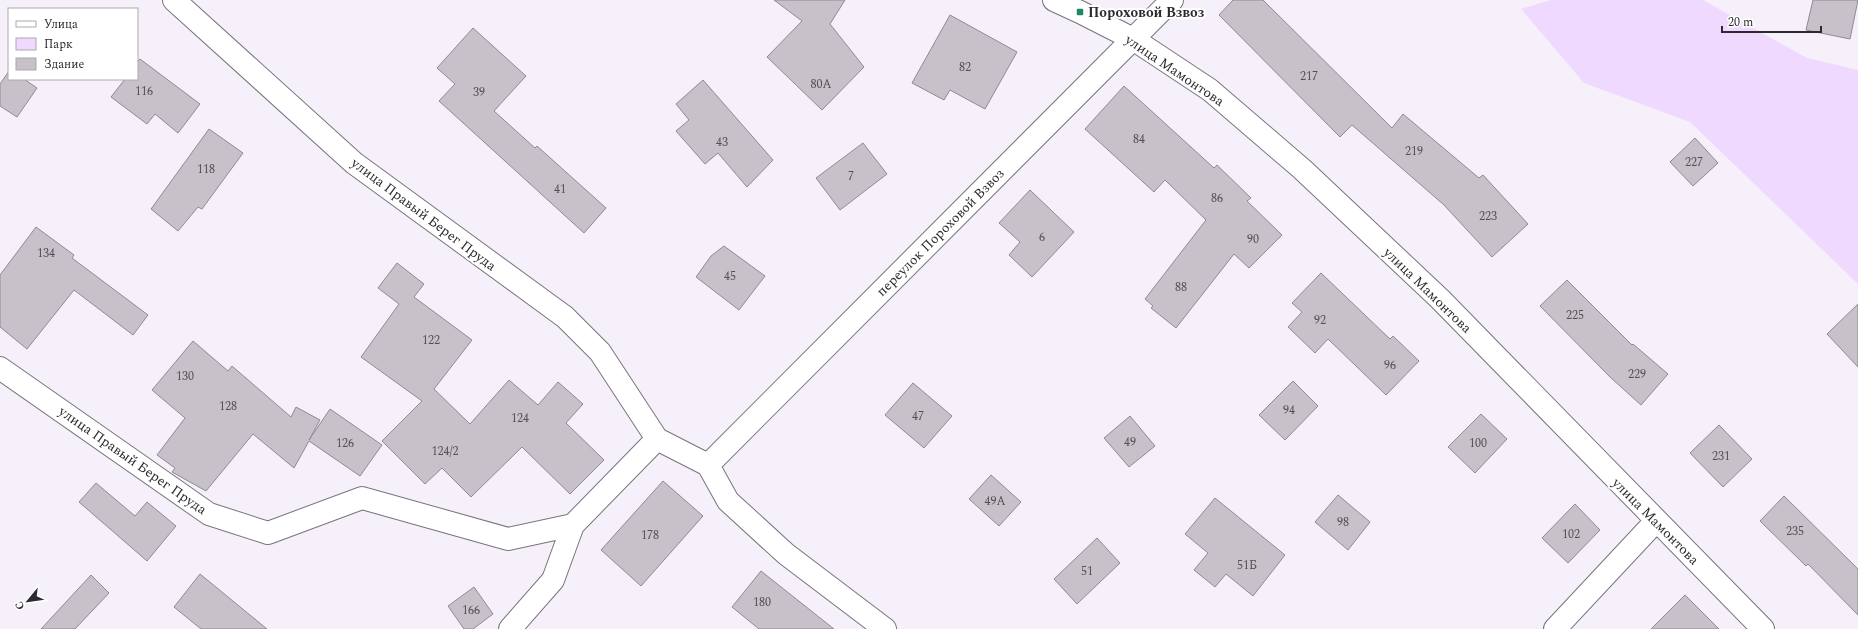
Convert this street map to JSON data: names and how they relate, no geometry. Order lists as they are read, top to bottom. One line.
{"streets":{"street":["улица Мамонтова","улица Правый Берег Пруда","переулок Пороховой Взвоз"]},"crossings":[["улица Мамонтова","переулок Пороховой Взвоз"],["улица Правый Берег Пруда","переулок Пороховой Взвоз"]],"places":{"transit":["Пороховой Взвоз"]},"house_numbers":["82","217","80А","116","39","84","43","219","227","118","7","41","86","223","6","90","134","45","88","225","92","122","96","229","130","128","94","47","124","49","126","100","124/2","231","49А","98","235","102","178","51Б","51","180","166"],"legend":["Улица","Парк","Здание"],"scale_bar":"20 m","north":"bottom left"}
